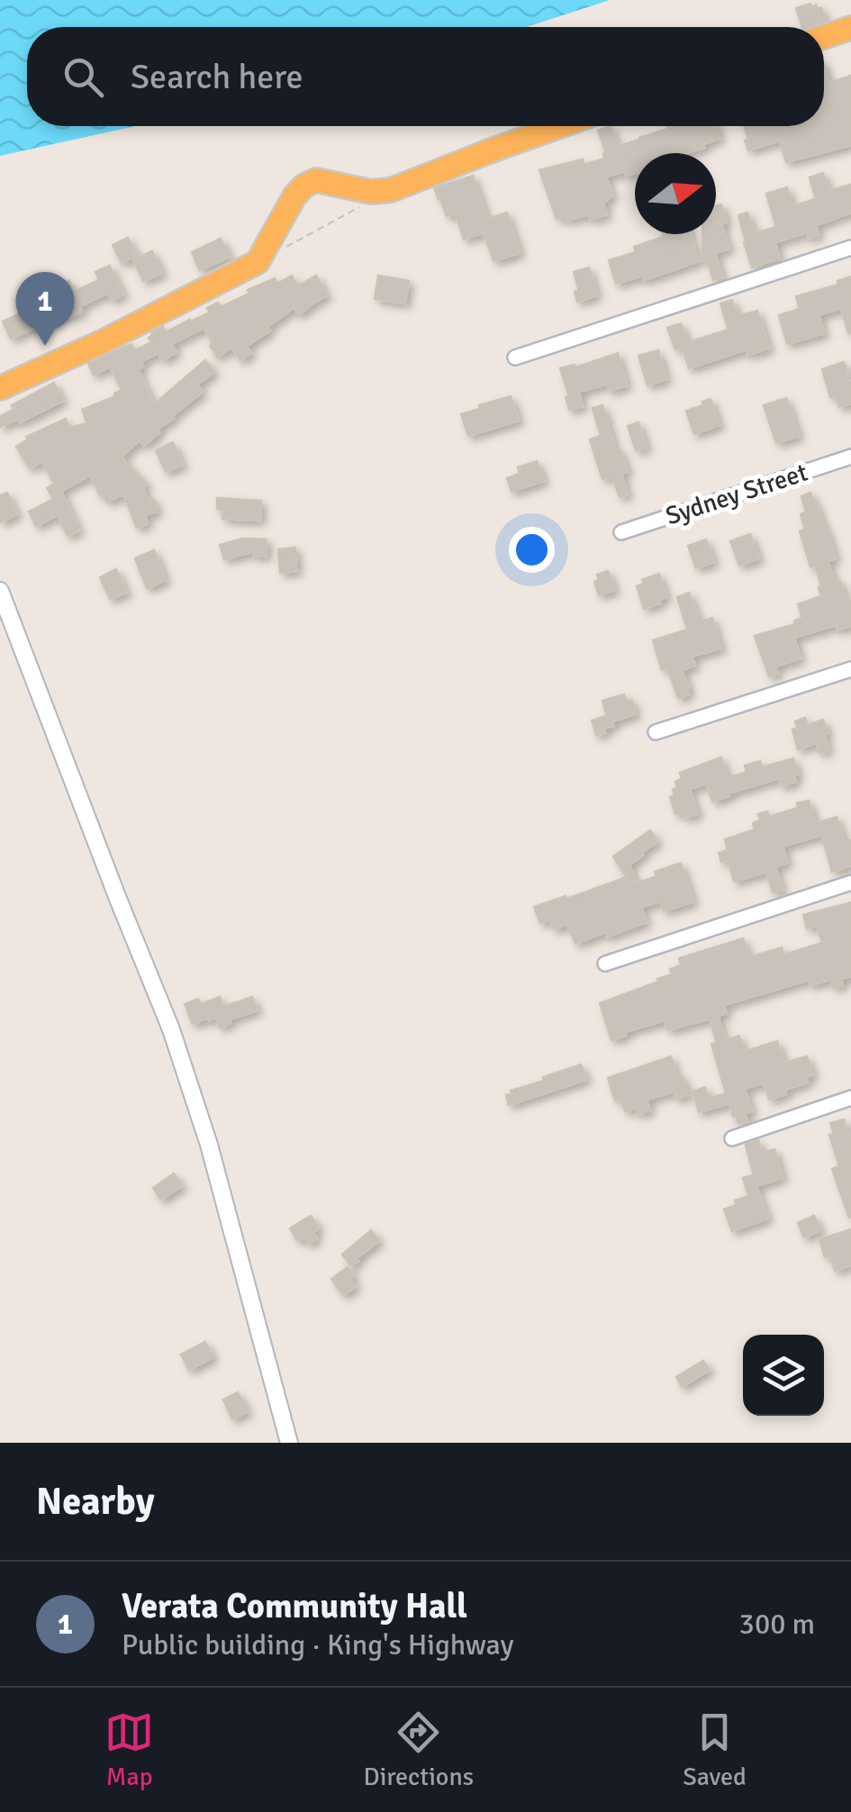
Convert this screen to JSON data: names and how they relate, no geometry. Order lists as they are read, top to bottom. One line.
{"streets":{"street":["Sydney Street"]},"north":"right","page":{"search":"Search here","pins":"1","heading":"Nearby","list":[{"mark":"1","name":"Verata Community Hall","note":"Public building · King's Highway","value":"300 m"}],"nav":["Map","Directions","Saved"]}}
